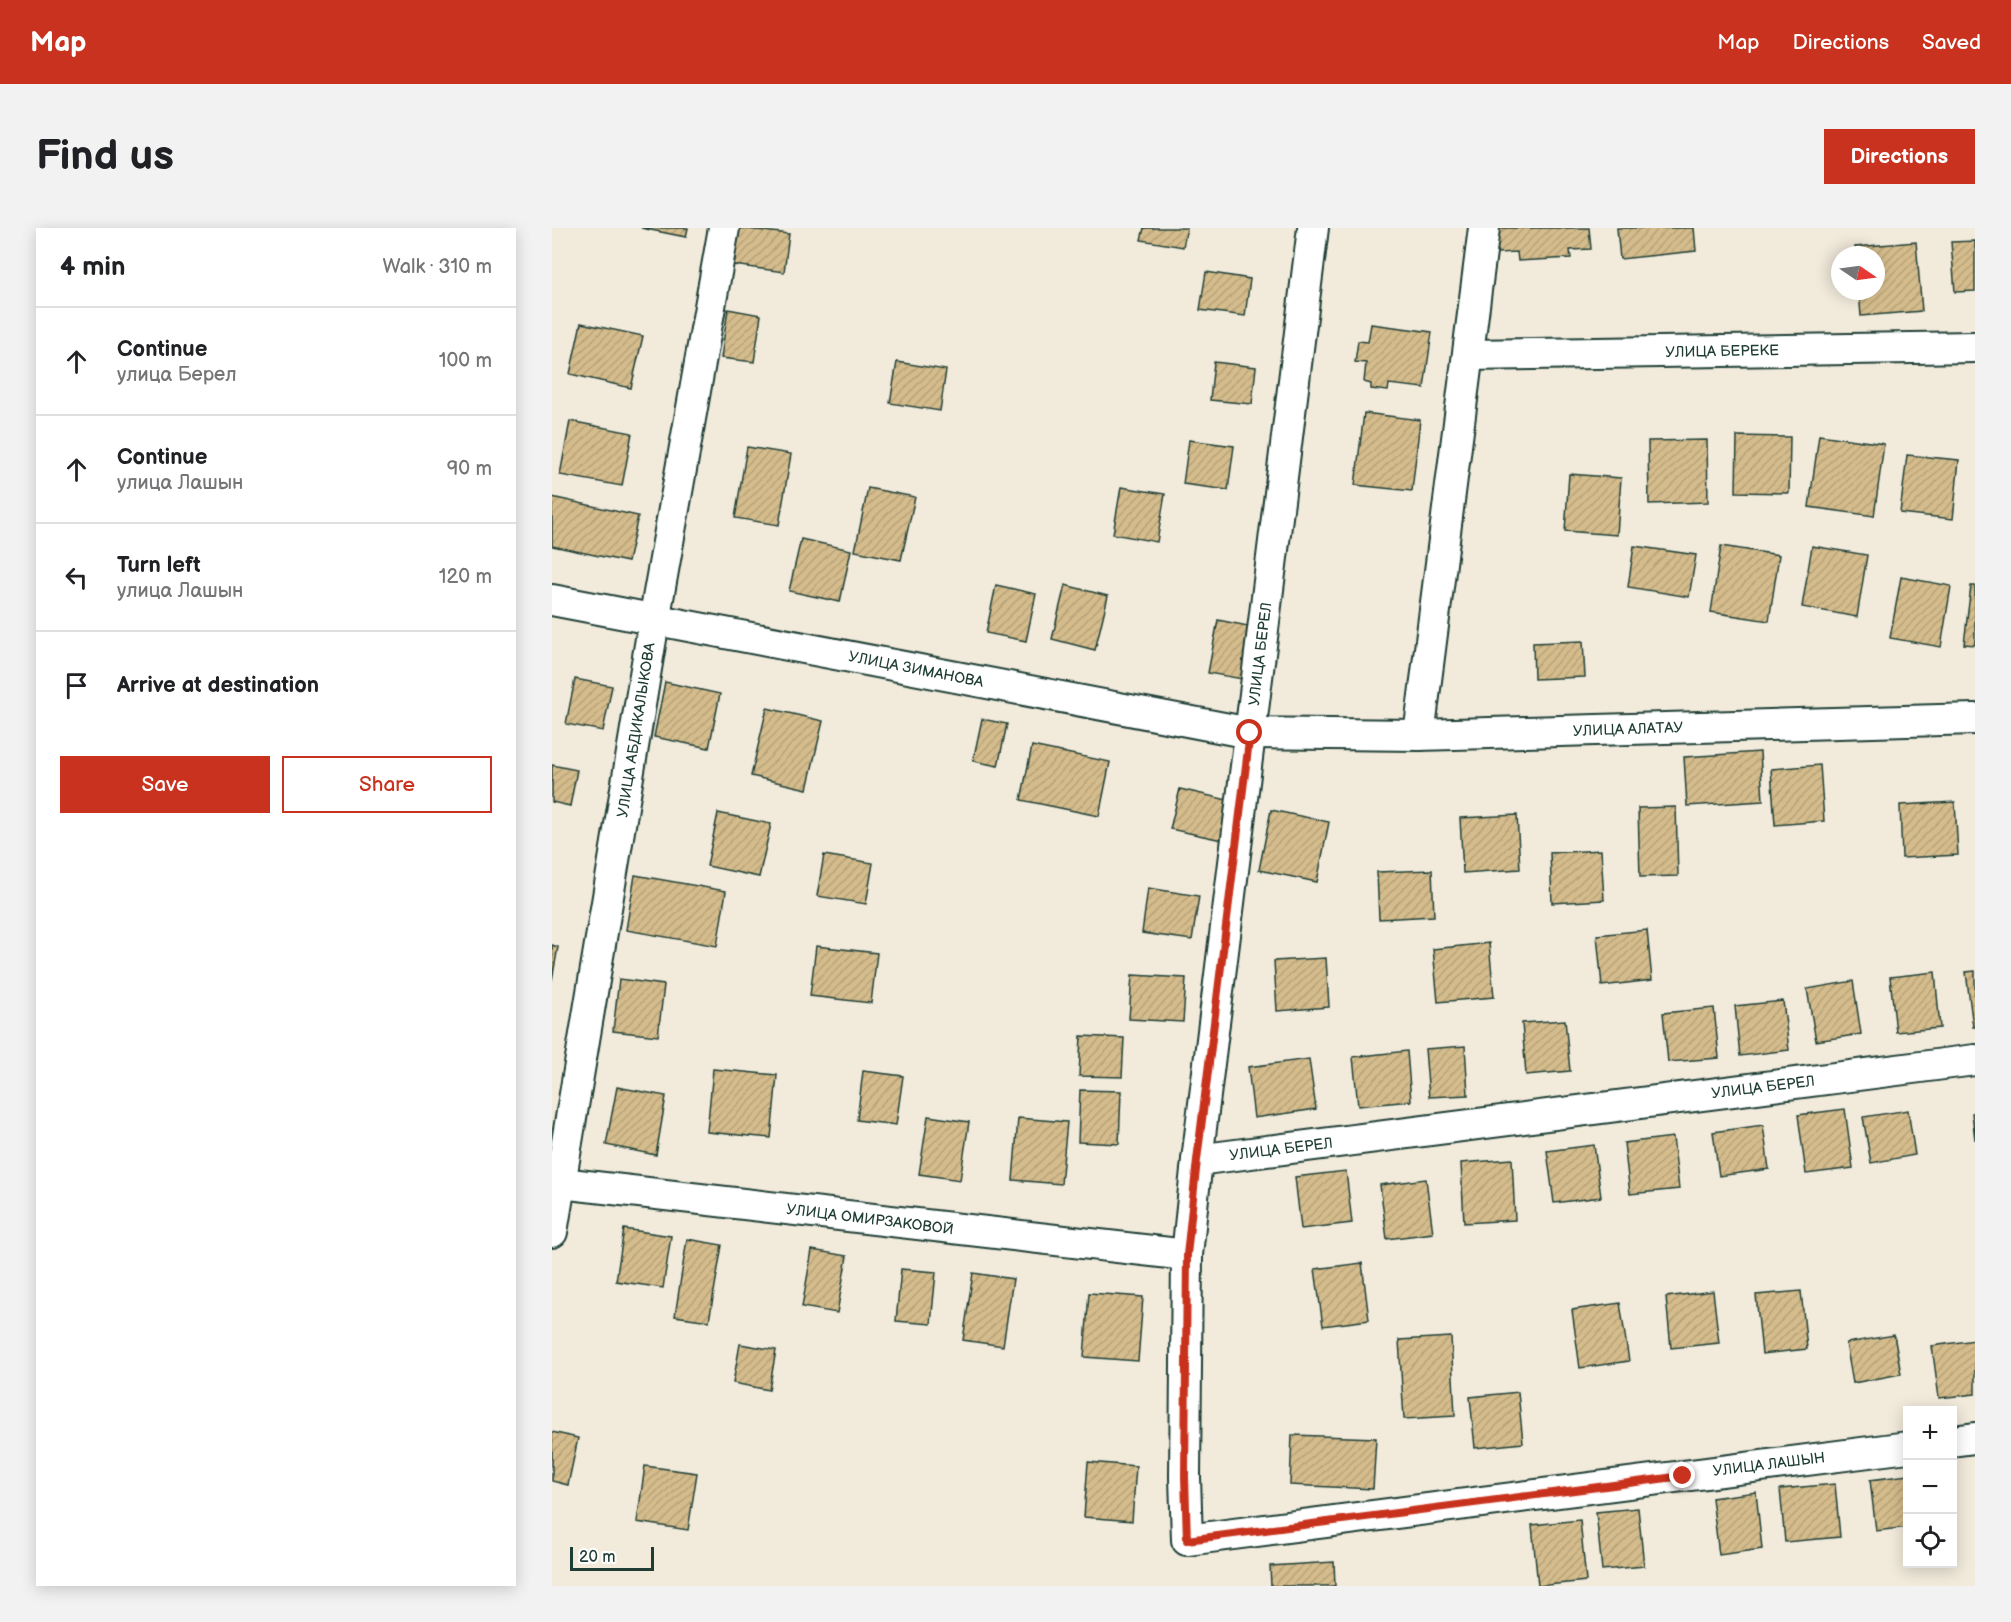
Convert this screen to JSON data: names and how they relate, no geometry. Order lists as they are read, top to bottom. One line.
{"streets":{"street":["УЛИЦА БЕРЕКЕ","УЛИЦА БЕРЕЛ","УЛИЦА ЗИМАНОВА","УЛИЦА АЛАТАУ","УЛИЦА АБДИКАЛЫКОВА","УЛИЦА ОМИРЗАКОВОЙ","УЛИЦА ЛАШЫН"]},"crossings":[["УЛИЦА БЕРЕЛ","УЛИЦА ЗИМАНОВА"],["УЛИЦА БЕРЕЛ","УЛИЦА ЛАШЫН"],["УЛИЦА ЗИМАНОВА","УЛИЦА АЛАТАУ"],["УЛИЦА ЗИМАНОВА","УЛИЦА АБДИКАЛЫКОВА"],["УЛИЦА АБДИКАЛЫКОВА","УЛИЦА ОМИРЗАКОВОЙ"],["УЛИЦА ОМИРЗАКОВОЙ","УЛИЦА ЛАШЫН"]],"scale_bar":"20 m","north":"right","page":{"header":"Map","nav":["Map","Directions","Saved"],"buttons":["Directions",["Save","Share"]],"title":"Find us","heading":["4 min","Walk · 310 m"],"list":[["Continue","улица Берел","100 m"],["Continue","улица Лашын","90 m"],["Turn left","улица Лашын","120 m"],"Arrive at destination"],"map_buttons":["+","−"],"scale":"20 m"}}
